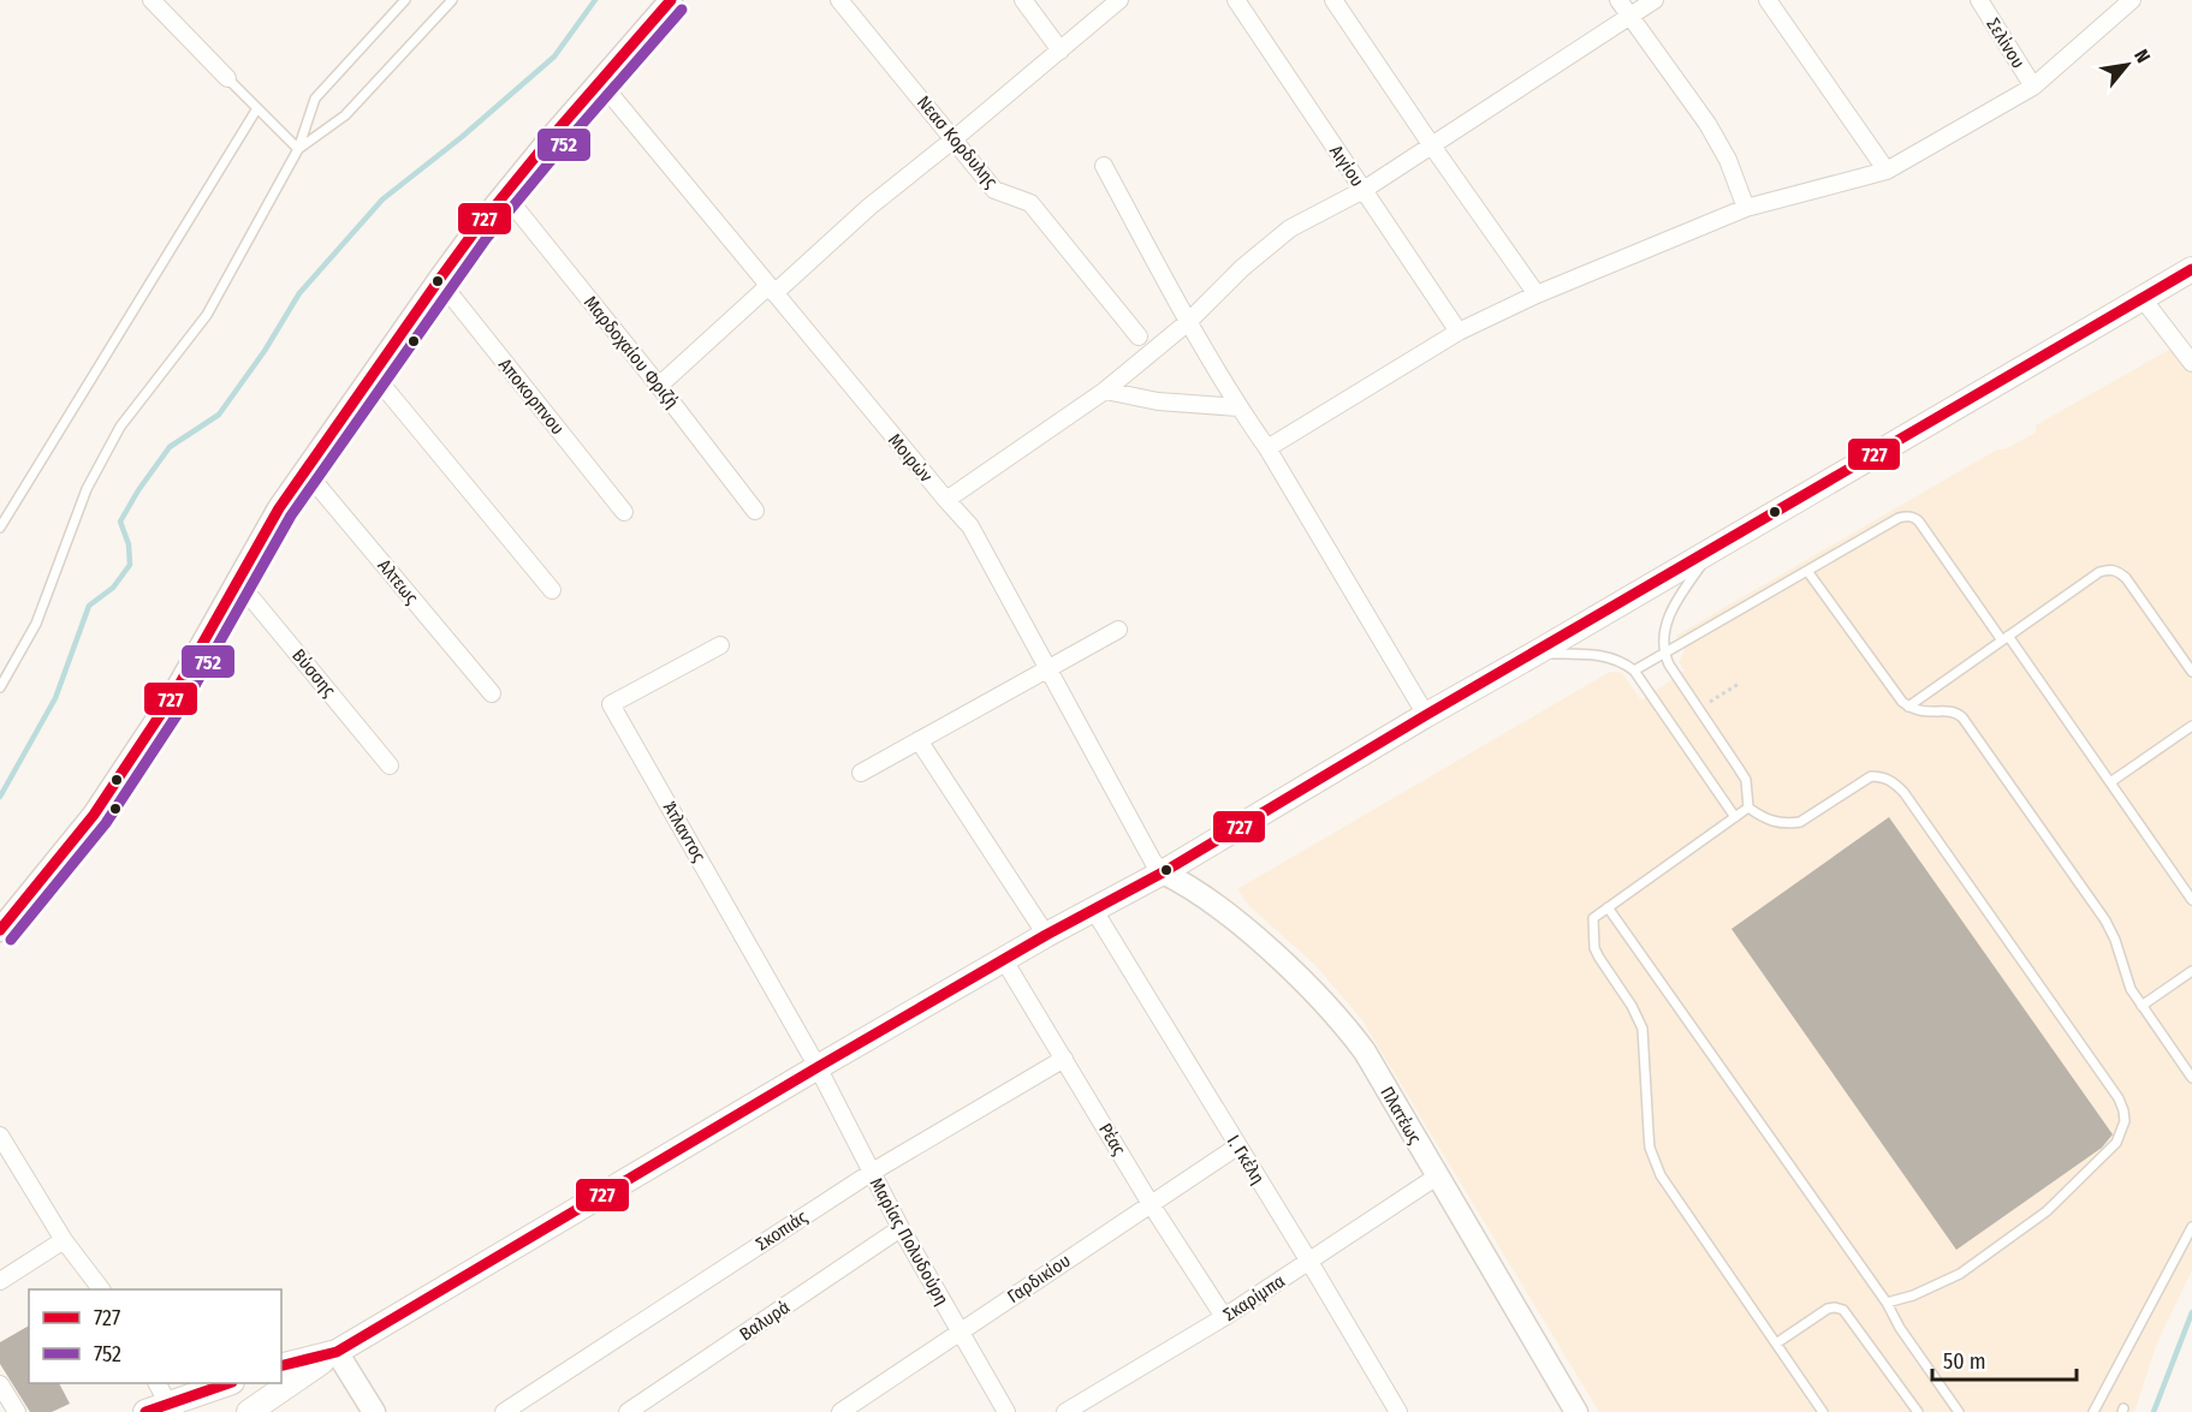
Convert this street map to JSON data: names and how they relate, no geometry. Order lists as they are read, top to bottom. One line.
{"streets":{"street":["Σελίνου","Νεασ Κορδυλης","Αιγίου","Μαρδοχαίου Φριζή","Αποκορπνου","Μοιρών","Αλτεως","Βύσσης","Άτλαντος","Πλατέως","Ρέας","Ι. Γκέλη","Σκοπιάς","Μαρίας Πολυδούρη","Γαρδικίου","Σκαρίμπα","Βαλυρά"]},"crossings":[["Μοιρών","Πλατέως"],["Άτλαντος","Μαρίας Πολυδούρη"],["Πλατέως","Σκαρίμπα"],["Ρέας","Σκοπιάς"],["Ρέας","Γαρδικίου"],["Ρέας","Σκαρίμπα"],["Ι. Γκέλη","Γαρδικίου"],["Ι. Γκέλη","Σκαρίμπα"],["Σκοπιάς","Μαρίας Πολυδούρη"],["Μαρίας Πολυδούρη","Γαρδικίου"],["Μαρίας Πολυδούρη","Βαλυρά"]],"lines":["transit line 727","transit line 752"],"legend":["727","752"],"scale_bar":"50 m","north":"top right"}
